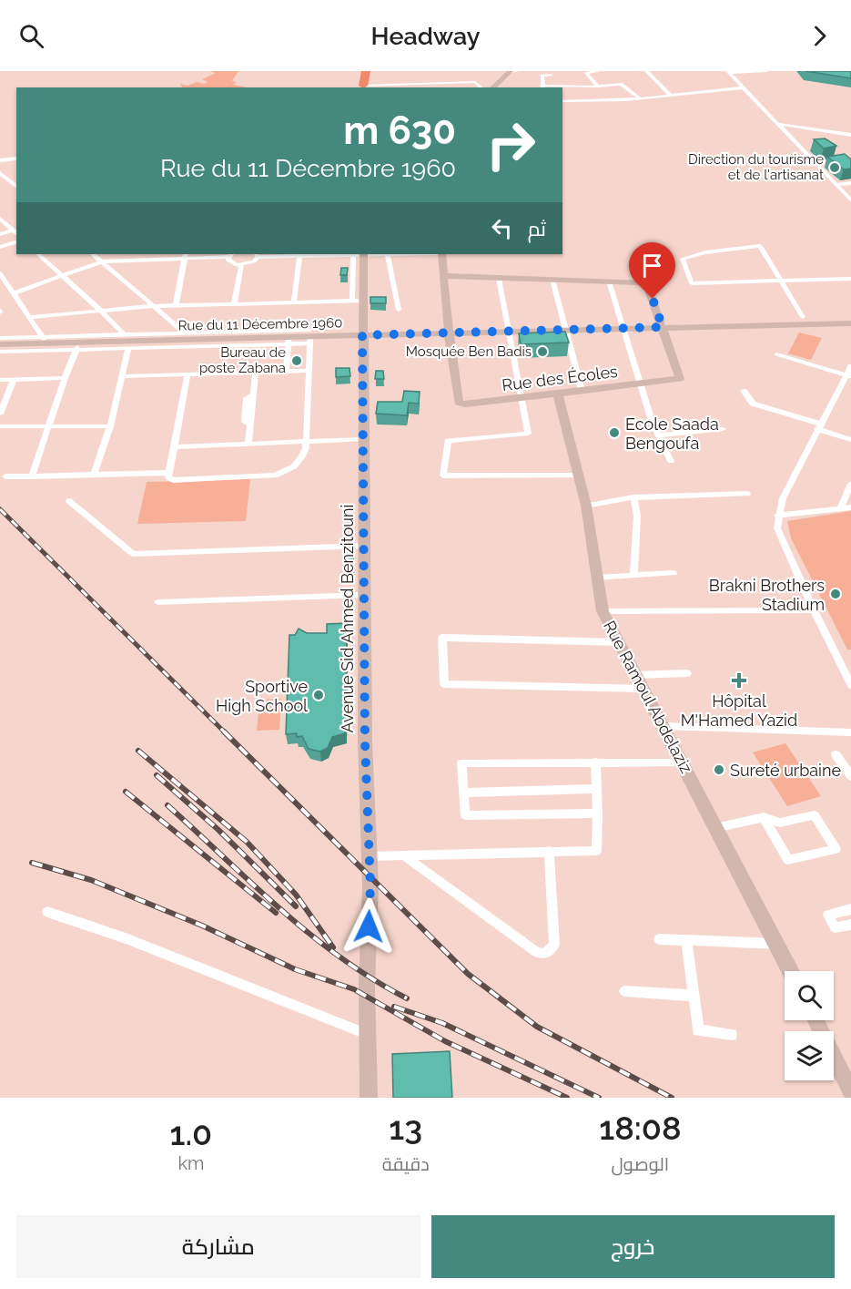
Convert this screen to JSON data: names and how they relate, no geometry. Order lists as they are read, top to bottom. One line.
{"streets":{"main road":["Rue du 11 Décembre 1960","Rue des Écoles","Avenue Sid Ahmed Benzitouni","Rue Ramoul Abdelaziz"]},"crossings":[["Rue du 11 Décembre 1960","Rue des Écoles"],["Rue du 11 Décembre 1960","Avenue Sid Ahmed Benzitouni"],["Rue des Écoles","Rue Ramoul Abdelaziz"]],"places":{"other":["Direction du tourisme et de l'artisanat","Mosquée Ben Badis","Bureau de poste Zabana","Ecole Saada Bengoufa","Brakni Brothers Stadium","Sportive High School","Sureté urbaine"],"health":["Hôpital M'Hamed Yazid"]},"page":{"header":"Headway","turn":["630 m","Rue du 11 Décembre 1960"],"then":"ثم","eta":["18:08","الوصول","13","دقيقة","1.0","km"],"buttons":["خروج","مشاركة"]}}
